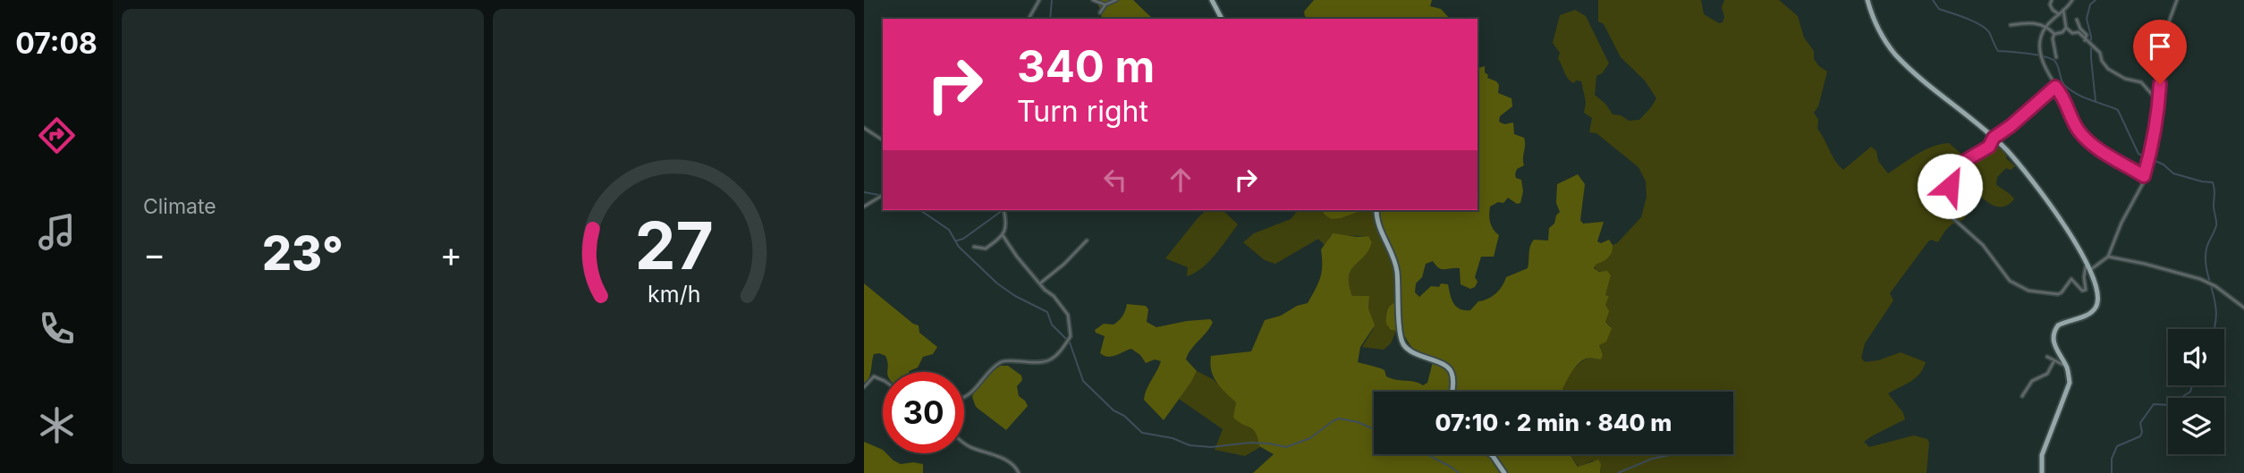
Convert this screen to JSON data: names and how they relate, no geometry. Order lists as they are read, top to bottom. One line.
{"page":{"tabs":"07:08","tile":"Climate","turn":["340 m","Turn right"],"heat":["−","23°","+"],"limit":"30","trip":"07:10 · 2 min · 840 m","gauge":["27","km/h"]}}
